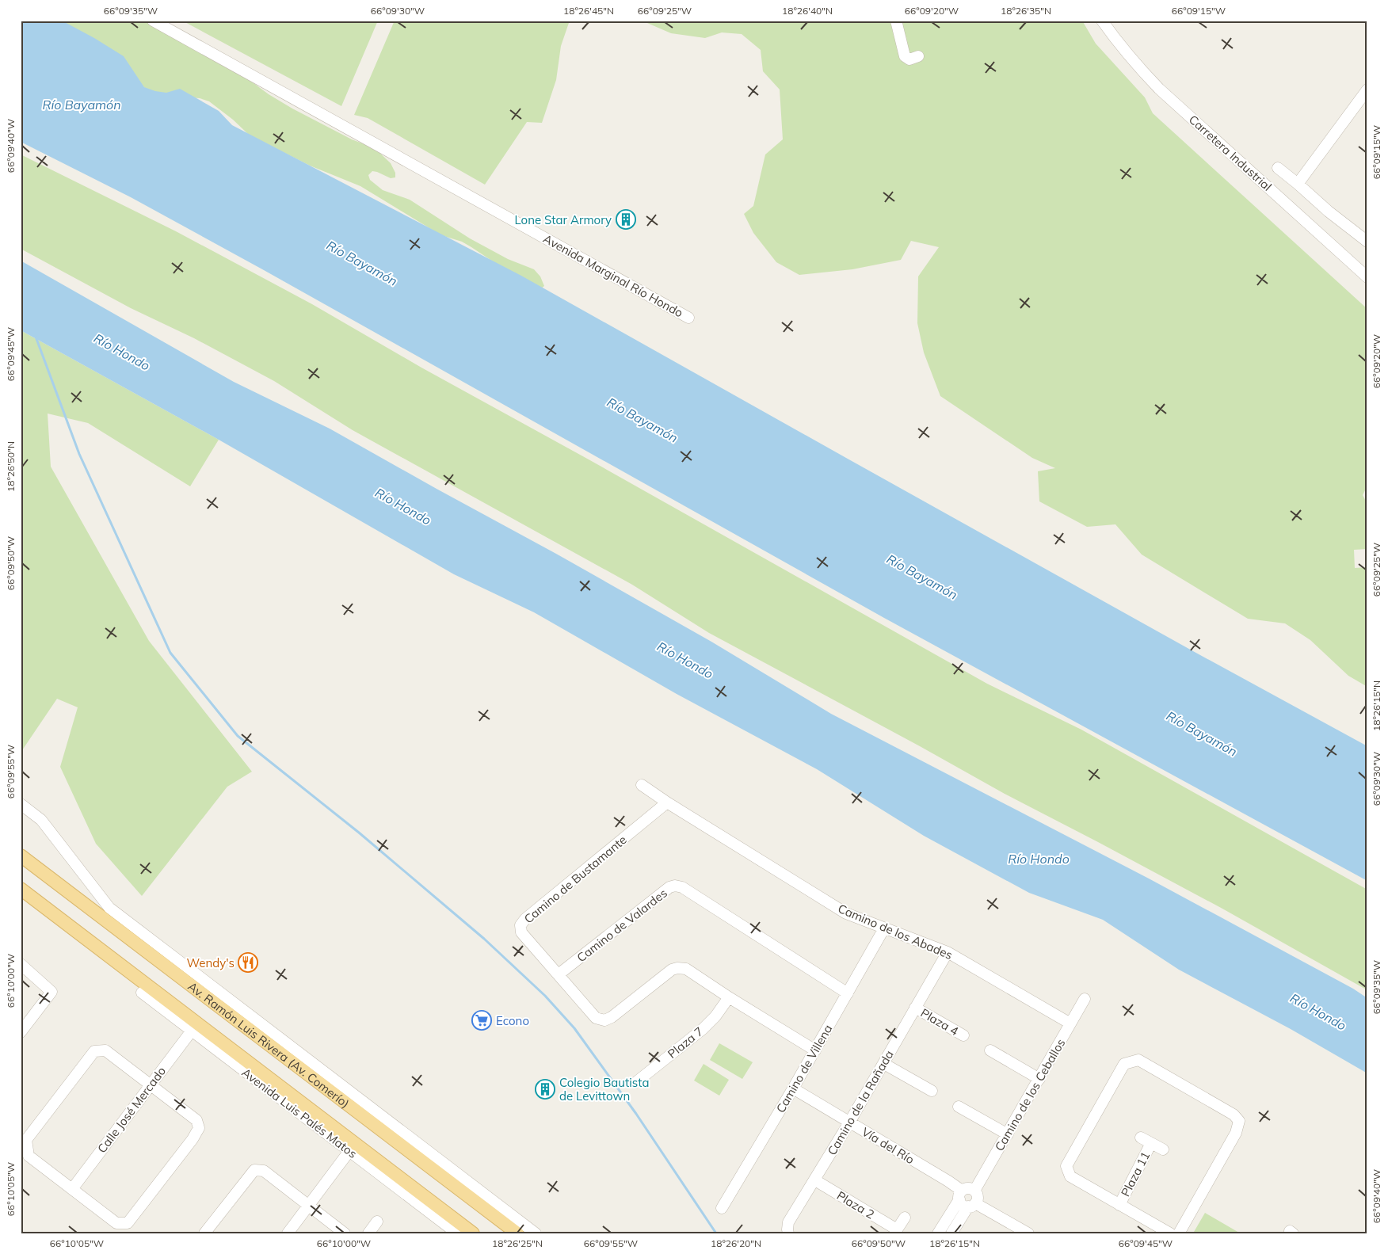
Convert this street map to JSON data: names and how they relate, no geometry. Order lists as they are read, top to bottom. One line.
{"streets":{"main road":["Av. Ramón Luis Rivera (Av. Comerío)"],"street":["Carretera Industrial","Avenida Marginal Río Hondo","Camino de Bustamante","Camino de Valardes","Camino de los Abades","Plaza 4","Plaza 7","Camino de Villena","Camino de los Ceballos","Camino de la Rañada","Calle José Mercado","Avenida Luis Palés Matos","Vía del Río","Plaza 11","Plaza 2"]},"crossings":[["Camino de Bustamante","Camino de Valardes"],["Camino de Bustamante","Camino de los Abades"],["Camino de Bustamante","Plaza 7"],["Camino de Bustamante","Camino de Villena"],["Camino de Valardes","Camino de Villena"],["Camino de los Abades","Camino de Villena"],["Camino de los Abades","Camino de los Ceballos"],["Camino de los Abades","Camino de la Rañada"],["Plaza 4","Camino de la Rañada"],["Camino de Villena","Vía del Río"],["Camino de los Ceballos","Vía del Río"],["Camino de la Rañada","Vía del Río"],["Camino de la Rañada","Plaza 2"],["Calle José Mercado","Avenida Luis Palés Matos"]],"water":["Río Bayamón","Río Hondo"],"places":{"building":["Lone Star Armory","Colegio Bautista de Levittown"],"restaurant":["Wendy's"],"supermarket":["Econo"]},"coordinates":["66°09'35\"W","66°09'30\"W","18°26'45\"N","66°09'25\"W","18°26'40\"N","66°09'20\"W","18°26'35\"N","66°09'15\"W","66°09'40\"W","66°09'45\"W","18°26'50\"N","66°09'50\"W","18°26'15\"N","66°09'55\"W","66°10'00\"W","66°10'05\"W","18°26'25\"N","18°26'20\"N"]}
